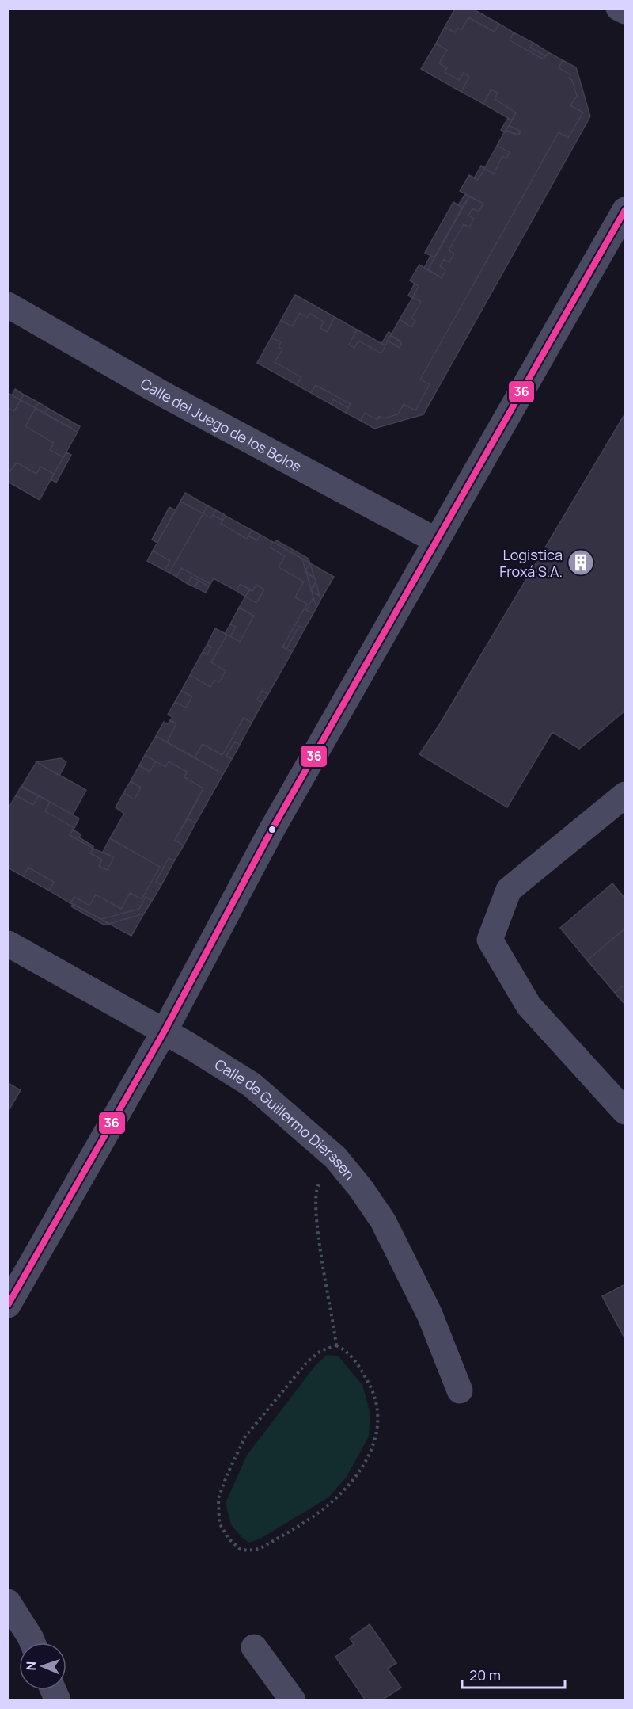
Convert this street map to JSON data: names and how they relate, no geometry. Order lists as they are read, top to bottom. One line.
{"streets":{"street":["Calle del Juego de los Bolos","Calle de Guillermo Dierssen"]},"places":{"building":["Logistica Froxá S.A."]},"lines":["transit line 36"],"scale_bar":"20 m","north":"left"}
